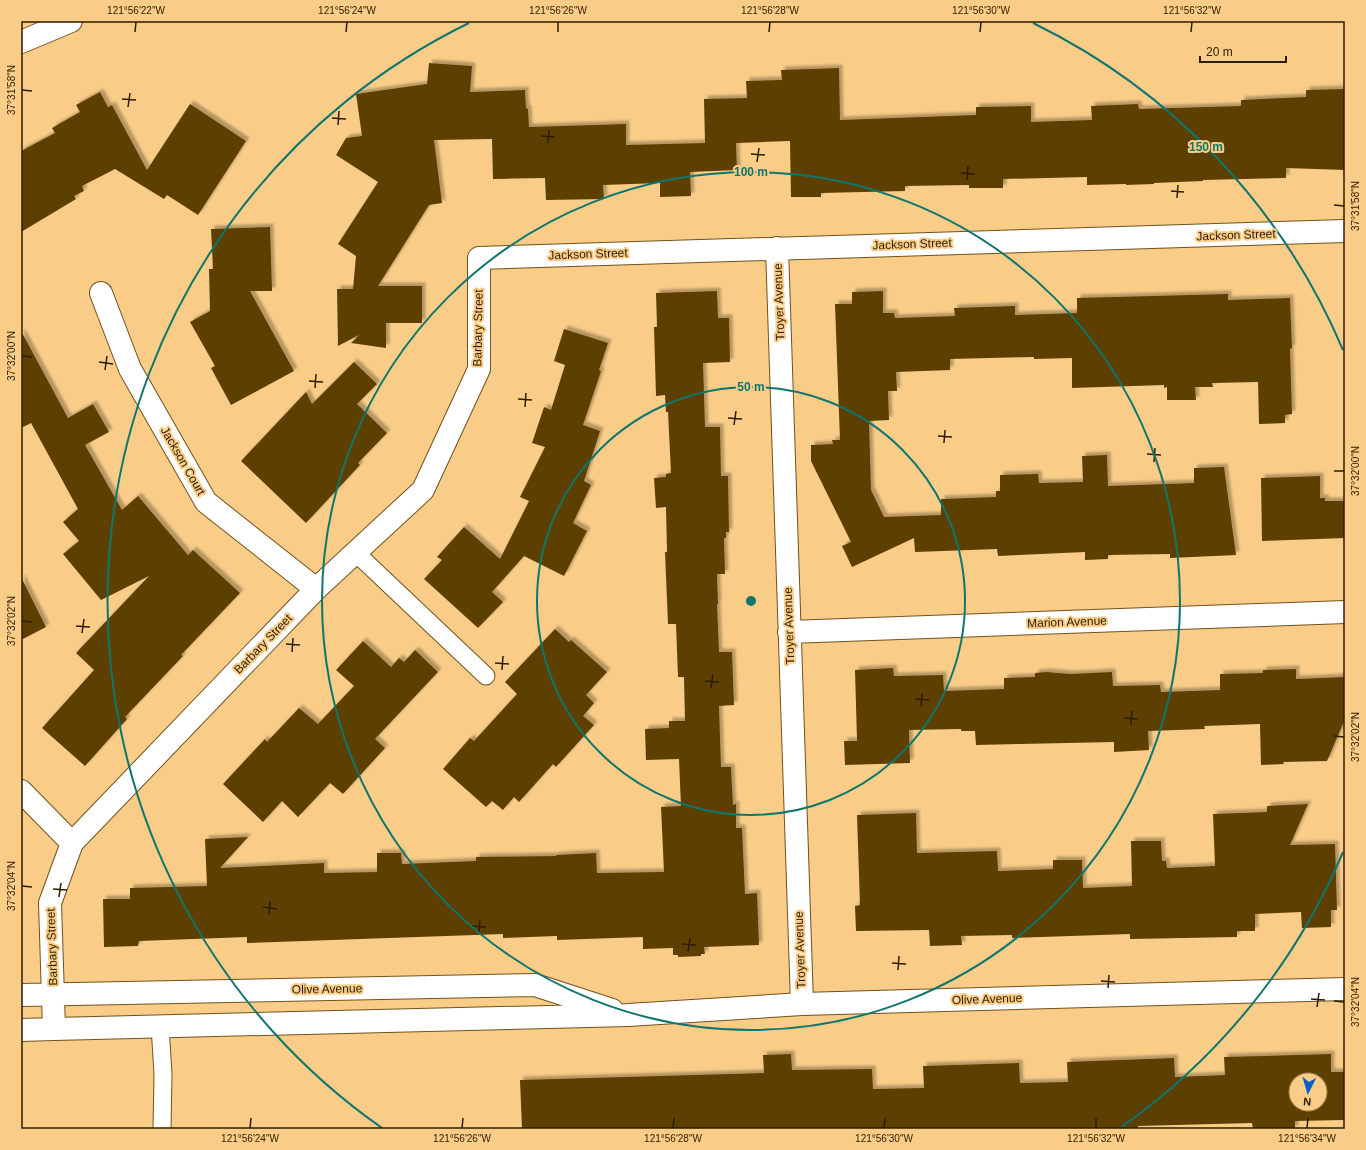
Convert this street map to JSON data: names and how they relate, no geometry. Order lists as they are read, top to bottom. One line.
{"streets":{"main road":["Jackson Street","Troyer Avenue","Barbary Street","Jackson Court","Marion Avenue","Olive Avenue"]},"crossings":[["Jackson Street","Troyer Avenue"],["Jackson Street","Barbary Street"],["Troyer Avenue","Marion Avenue"],["Troyer Avenue","Olive Avenue"],["Barbary Street","Jackson Court"],["Barbary Street","Olive Avenue"]],"scale_bar":"20 m","north":"bottom","coordinates":["121°56'22\"W","121°56'24\"W","121°56'26\"W","121°56'28\"W","121°56'30\"W","121°56'32\"W","37°31'58\"N","37°32'00\"N","37°32'02\"N","37°32'04\"N","121°56'34\"W"],"rings":["150 m","100 m","50 m"]}
